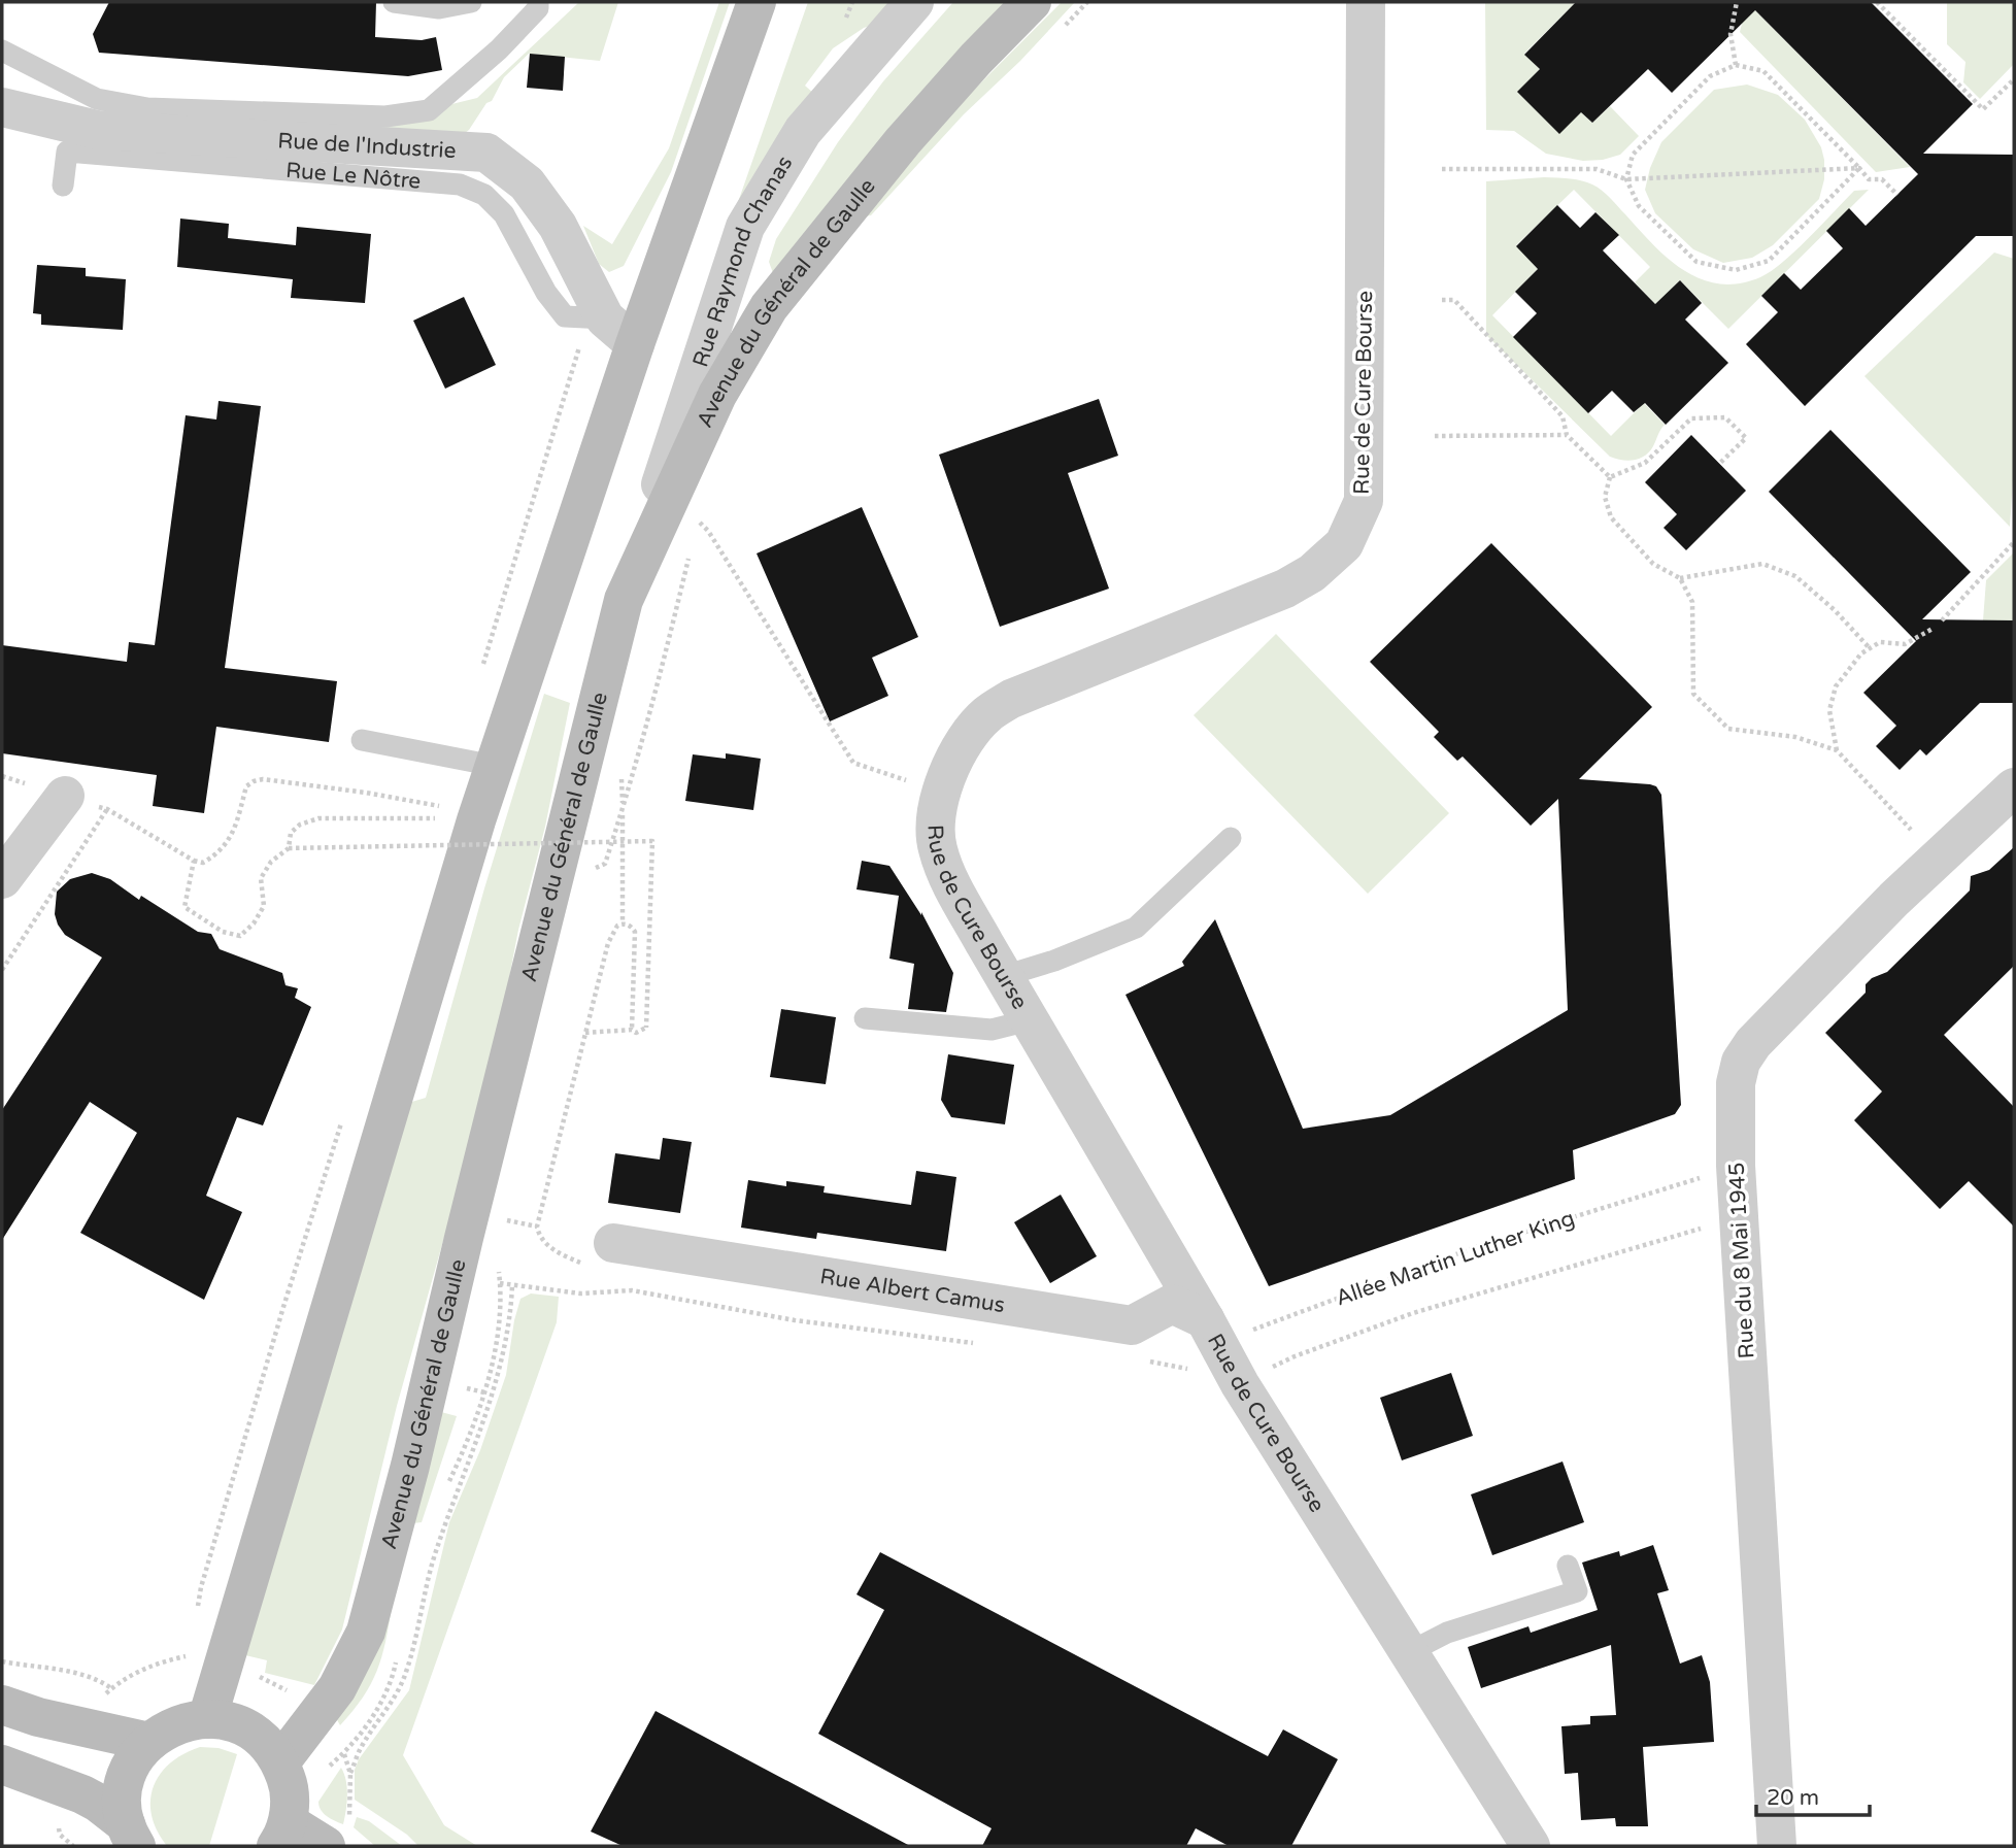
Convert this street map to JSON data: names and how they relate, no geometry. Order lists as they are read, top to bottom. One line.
{"streets":{"main road":["Avenue du Général de Gaulle"],"street":["Rue de l'Industrie","Rue Raymond Chanas","Rue de Cure Bourse","Rue du 8 Mai 1945","Rue Albert Camus"],"lane":["Rue Le Nôtre"],"path":["Allée Martin Luther King"]},"crossings":[["Rue de l'Industrie","Rue Le Nôtre"],["Rue Raymond Chanas","Avenue du Général de Gaulle"],["Rue de Cure Bourse","Allée Martin Luther King"],["Rue de Cure Bourse","Rue Albert Camus"],["Allée Martin Luther King","Rue du 8 Mai 1945"],["Allée Martin Luther King","Rue Albert Camus"]],"scale_bar":"20 m"}
